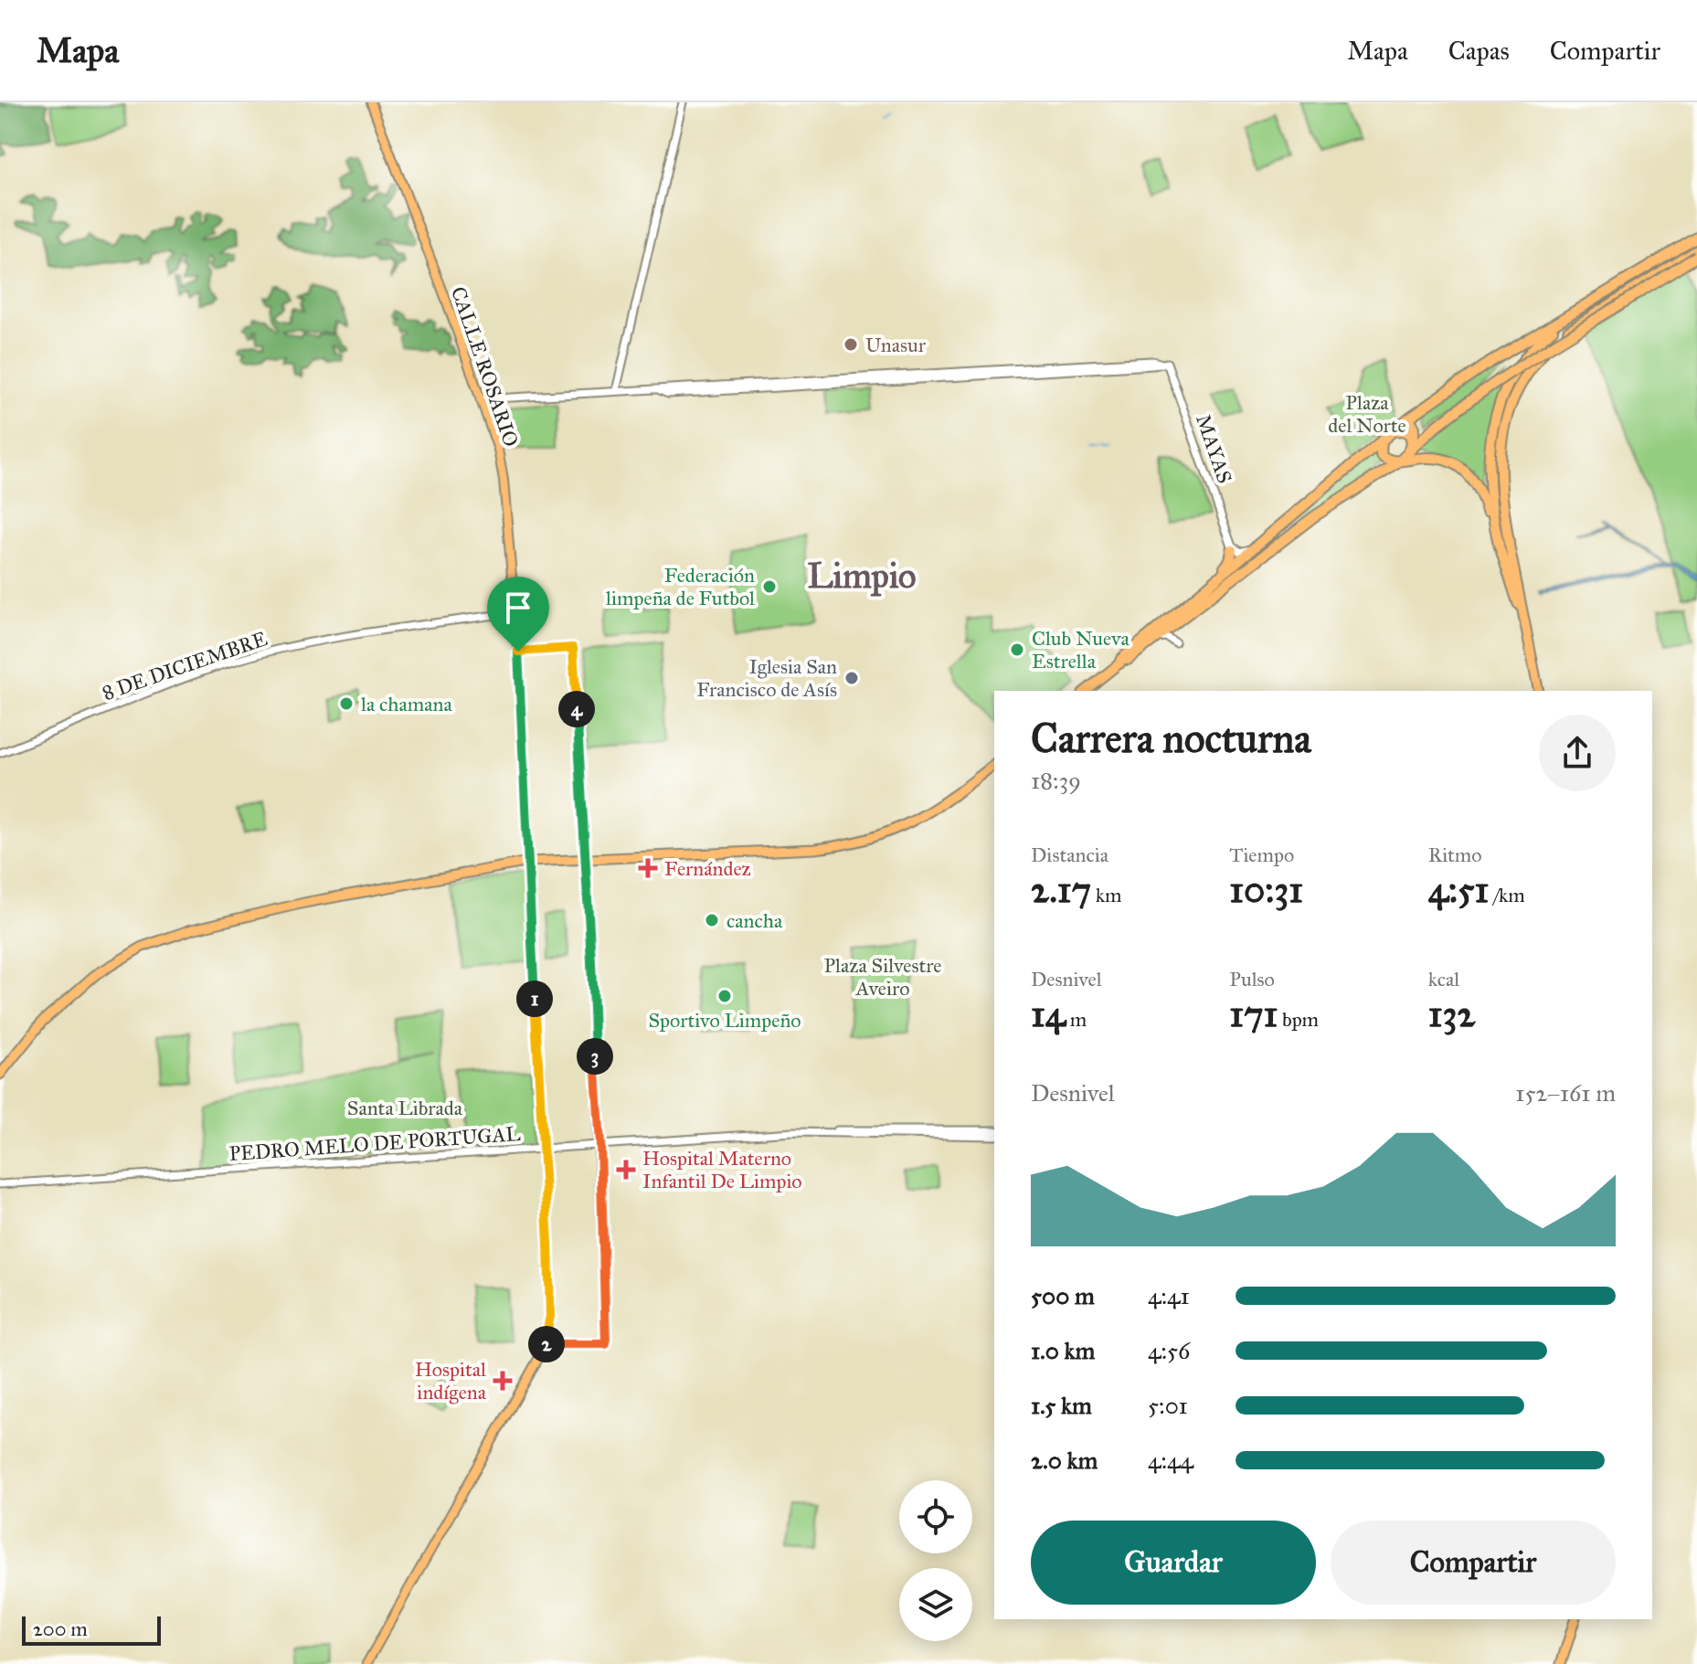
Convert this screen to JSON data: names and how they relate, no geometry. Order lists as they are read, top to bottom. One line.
{"streets":{"main road":["CALLE ROSARIO"],"street":["MAYAS","8 DE DICIEMBRE","PEDRO MELO DE PORTUGAL"]},"crossings":[["CALLE ROSARIO","8 DE DICIEMBRE"],["CALLE ROSARIO","PEDRO MELO DE PORTUGAL"]],"districts":["Limpio"],"parks":["Plaza del Norte","Plaza Silvestre Aveiro","Santa Librada"],"places":{"other":["Unasur","Federación limpeña de Futbol","Club Nueva Estrella","Iglesia San Francisco de Asís","la chamana","cancha","Sportivo Limpeño"],"health":["Fernández","Hospital Materno Infantil De Limpio","Hospital indígena"]},"scale_bar":"200 m","page":{"header":"Mapa","nav":["Mapa","Capas","Compartir"],"pins":["4","1","3","2"],"heading":["Carrera nocturna","18:39"],"stats":[["Distancia","2.17 km"],["Tiempo","10:31"],["Ritmo","4:51 /km"],["Desnivel","14 m"],["Pulso","171 bpm"],["kcal","132"]],"chart":["Desnivel","152–161 m"],"list":[{"name":"500 m","note":"4:41"},{"name":"1.0 km","note":"4:56"},{"name":"1.5 km","note":"5:01"},{"name":"2.0 km","note":"4:44"}],"buttons":["Guardar","Compartir"],"scale":"200 m"}}
